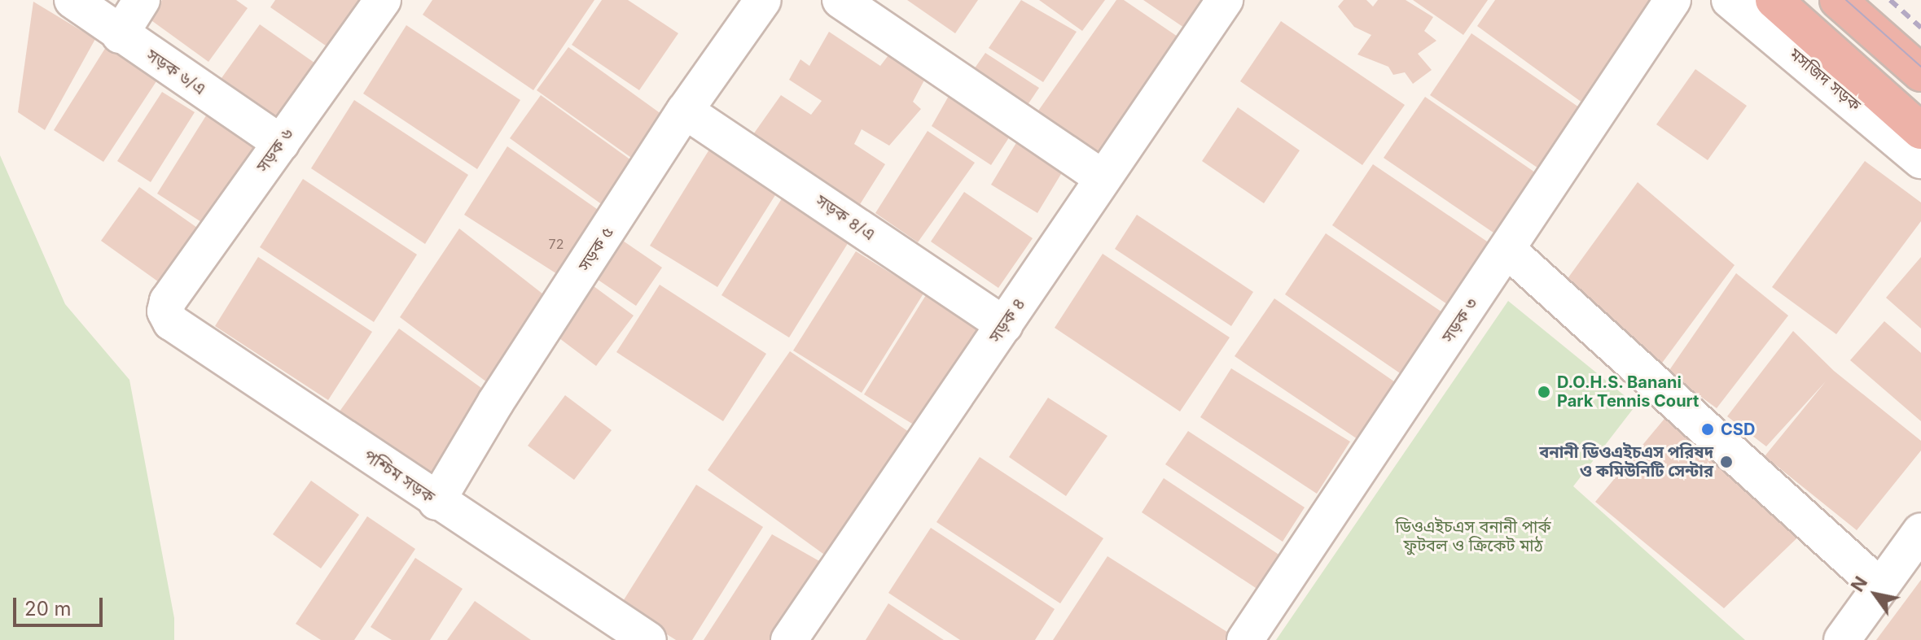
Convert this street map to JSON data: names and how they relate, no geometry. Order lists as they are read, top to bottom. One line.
{"streets":{"street":["সড়ক ৬/এ","মসজিদ সড়ক","সড়ক ৬","সড়ক ৪/এ","সড়ক ৫","সড়ক ৪","সড়ক ৩","পশ্চিম সড়ক"]},"crossings":[["সড়ক ৬/এ","সড়ক ৬"],["সড়ক ৬","পশ্চিম সড়ক"],["সড়ক ৪/এ","সড়ক ৫"],["সড়ক ৪/এ","সড়ক ৪"],["সড়ক ৫","পশ্চিম সড়ক"]],"parks":["ডিওএইচএস বনানী পার্ক ফুটবল ও ক্রিকেট মাঠ"],"places":["D.O.H.S. Banani Park Tennis Court","CSD","বনানী ডিওএইচএস পরিষদ ও কমিউনিটি সেন্টার"],"house_numbers":["72"],"scale_bar":"20 m","north":"top left"}
